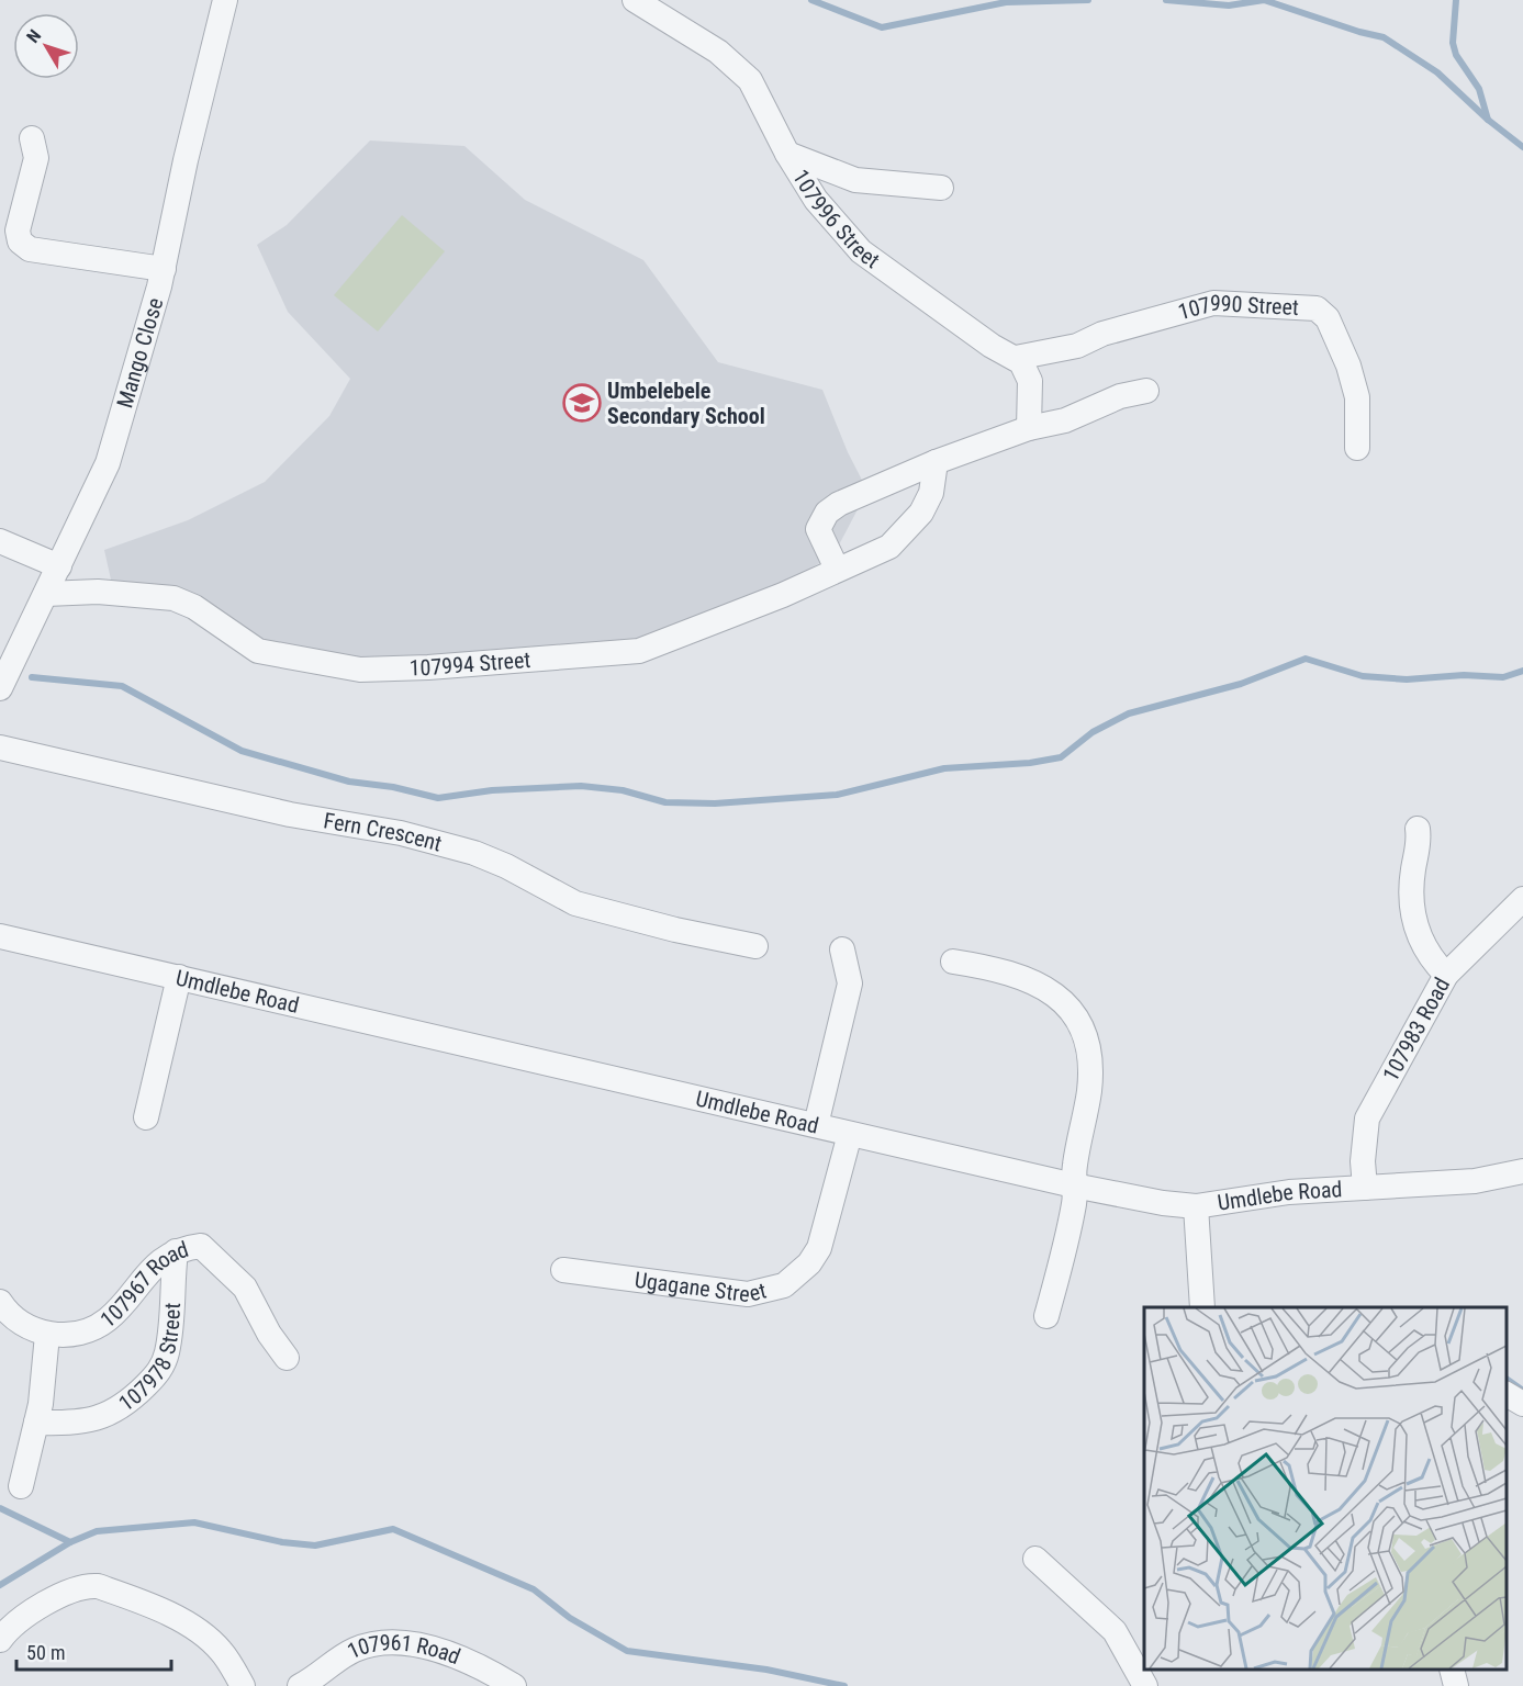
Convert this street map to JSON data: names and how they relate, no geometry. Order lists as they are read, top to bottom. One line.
{"streets":{"street":["107996 Street","107990 Street","Mango Close","107994 Street","Fern Crescent","Umdlebe Road","107983 Road","Ugagane Street","107967 Road","107978 Street","107961 Road"]},"crossings":[["107996 Street","107990 Street"],["Mango Close","107994 Street"],["Umdlebe Road","107983 Road"],["Umdlebe Road","Ugagane Street"],["107967 Road","107978 Street"]],"places":{"school or university":["Umbelebele Secondary School"]},"scale_bar":"50 m","north":"top left"}
